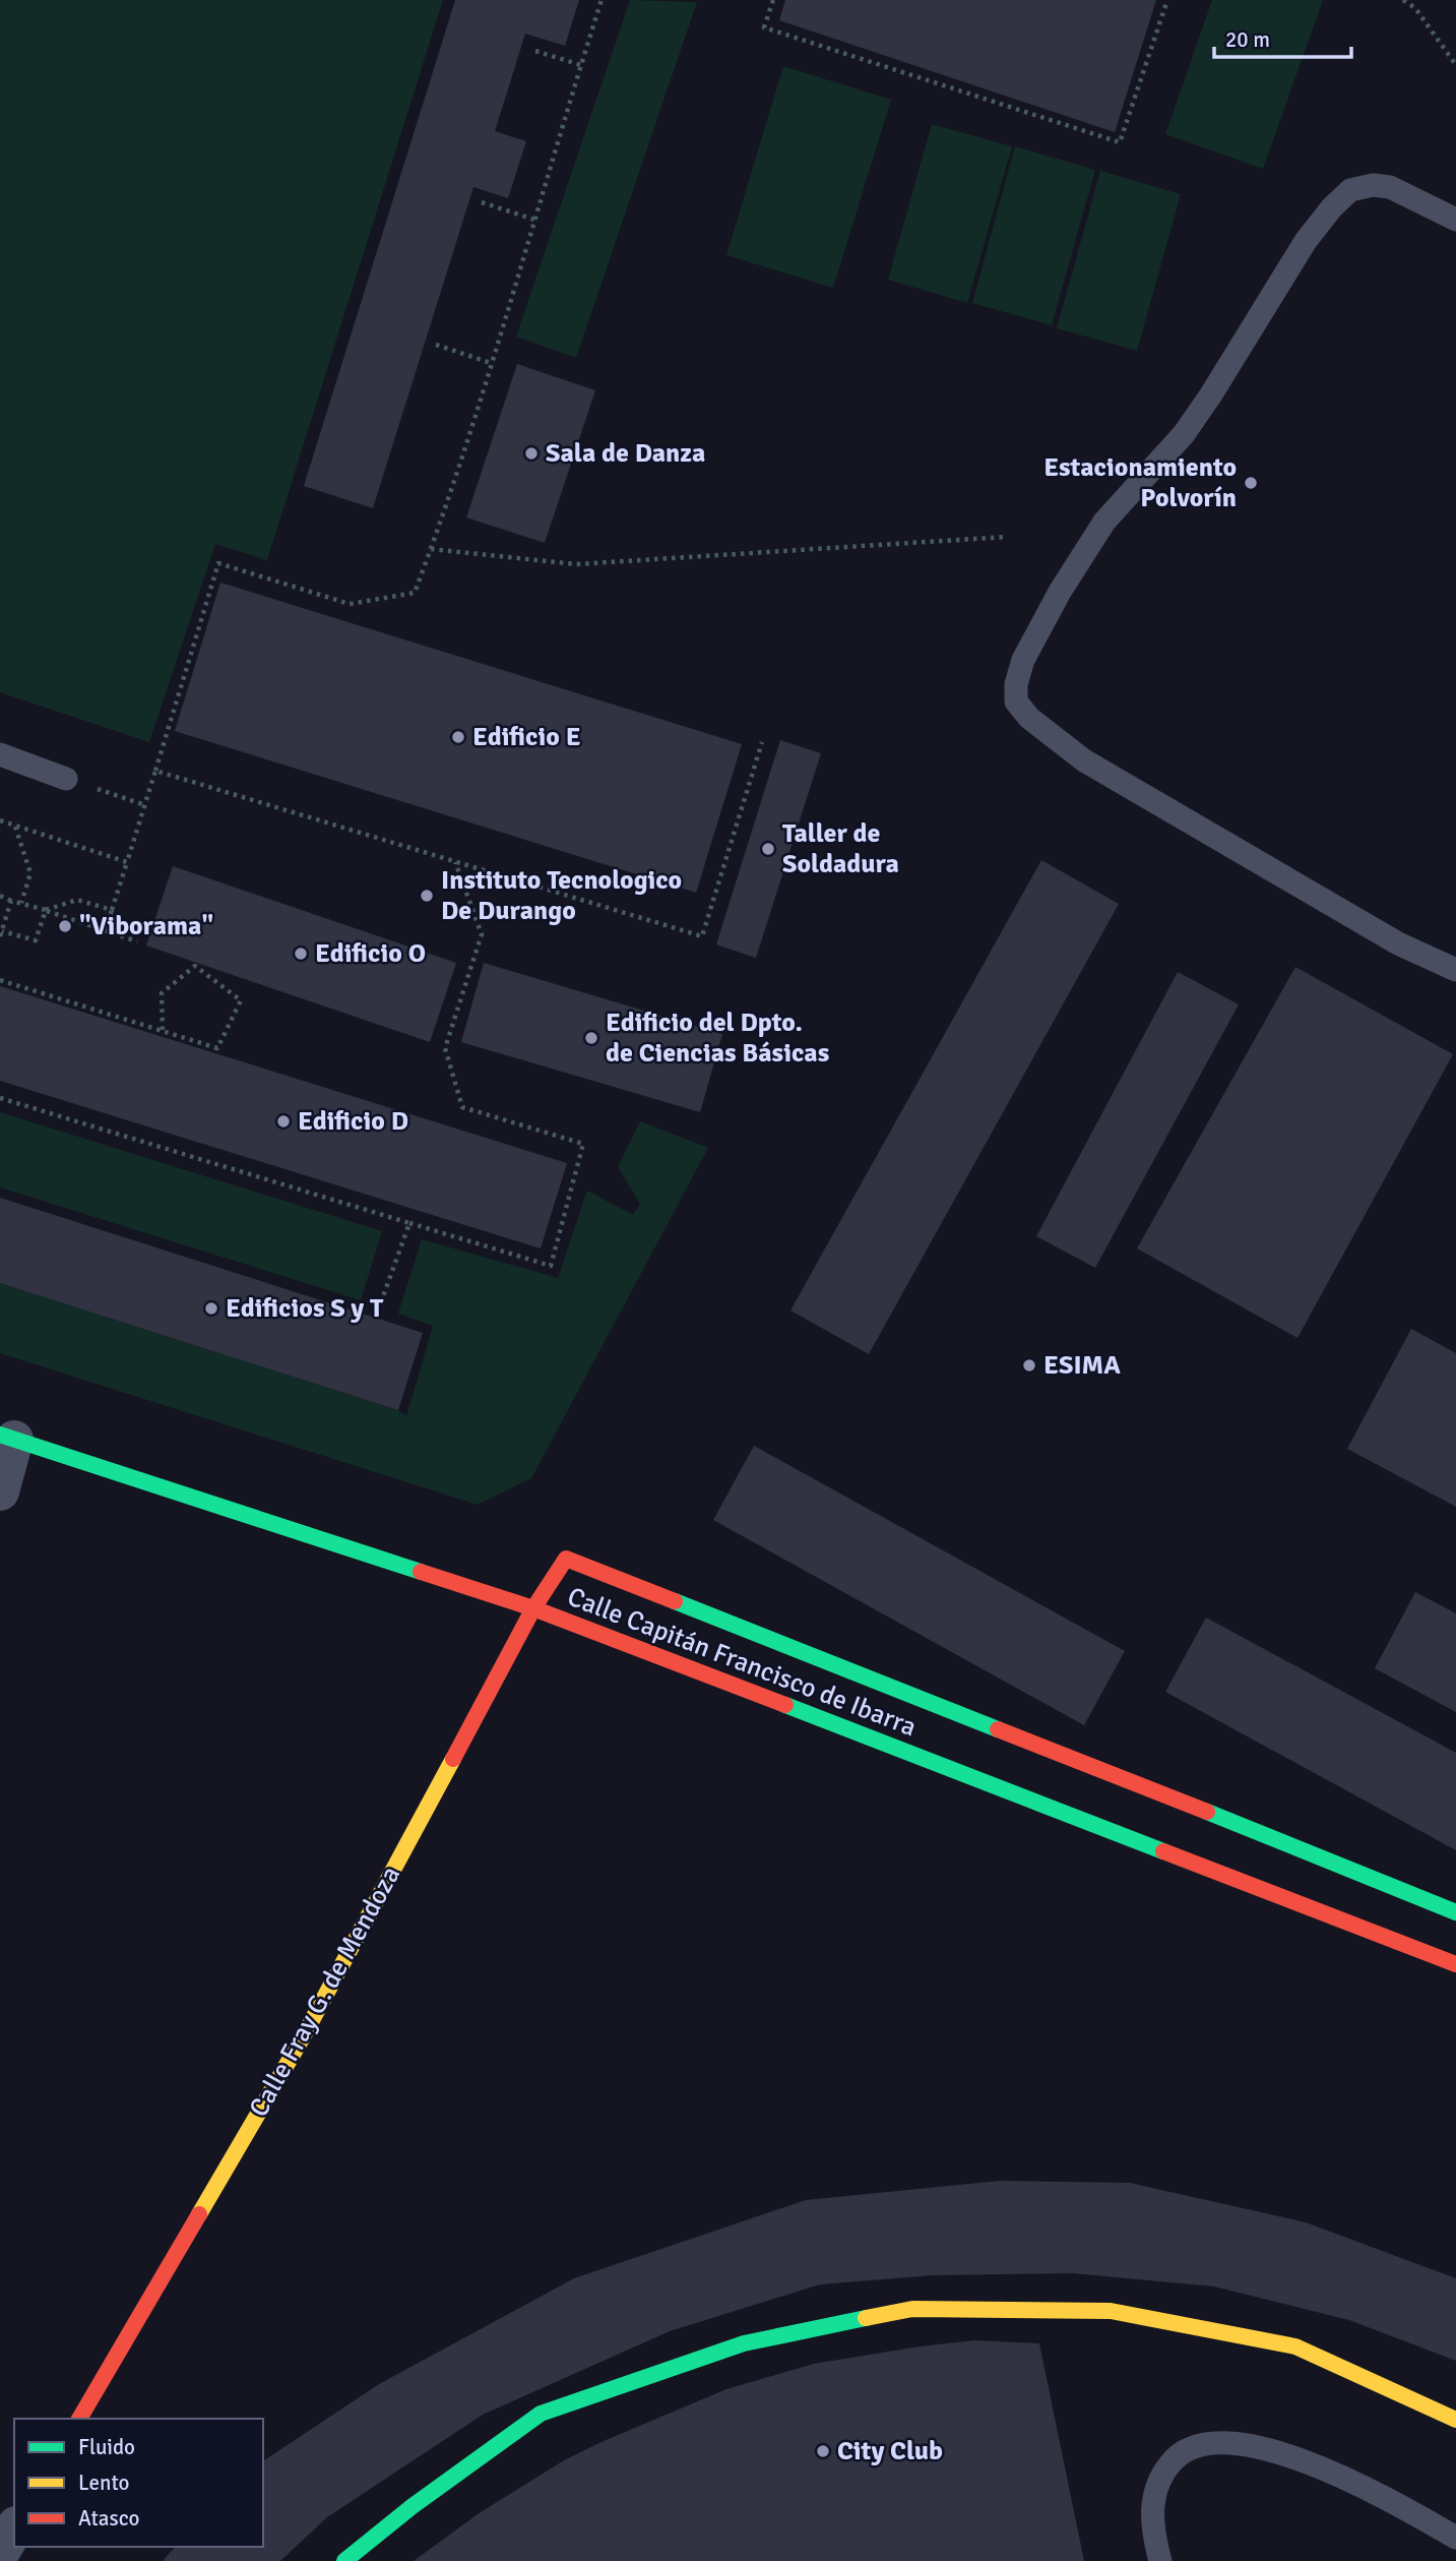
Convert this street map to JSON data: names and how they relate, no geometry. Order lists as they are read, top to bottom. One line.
{"streets":{"street":["Calle Capitán Francisco de Ibarra","Calle Fray G. de Mendoza"]},"crossings":[["Calle Capitán Francisco de Ibarra","Calle Fray G. de Mendoza"]],"places":["Sala de Danza","Estacionamiento Polvorín","Edificio E","Taller de Soldadura","Instituto Tecnologico De Durango","\"Viborama\"","Edificio O","Edificio del Dpto. de Ciencias Básicas","Edificio D","Edificios S y T","ESIMA","City Club"],"legend":["Fluido","Lento","Atasco"],"scale_bar":"20 m"}
